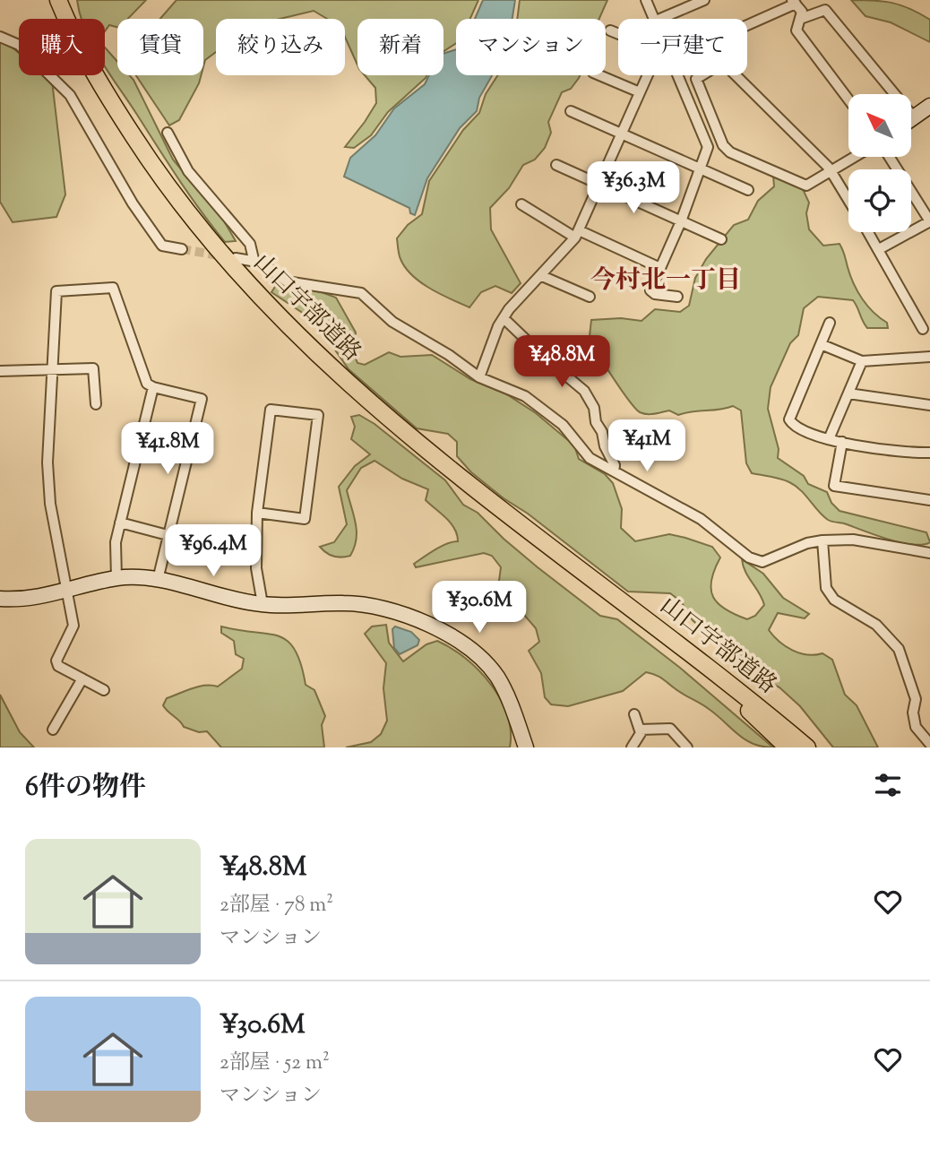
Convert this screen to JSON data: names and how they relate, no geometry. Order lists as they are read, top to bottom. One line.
{"streets":{"main road":["山口宇部道路"]},"districts":["今村北一丁目"],"north":"top left","page":{"chip":["購入","賃貸","絞り込み","新着","マンション","一戸建て"],"price":["¥36.3M","¥48.8M","¥41M","¥41.8M","¥96.4M","¥30.6M"],"heading":"6件の物件","list":[{"name":"¥48.8M","note":"2部屋 · 78 m² · マンション"},{"name":"¥30.6M","note":"2部屋 · 52 m² · マンション"}]}}
